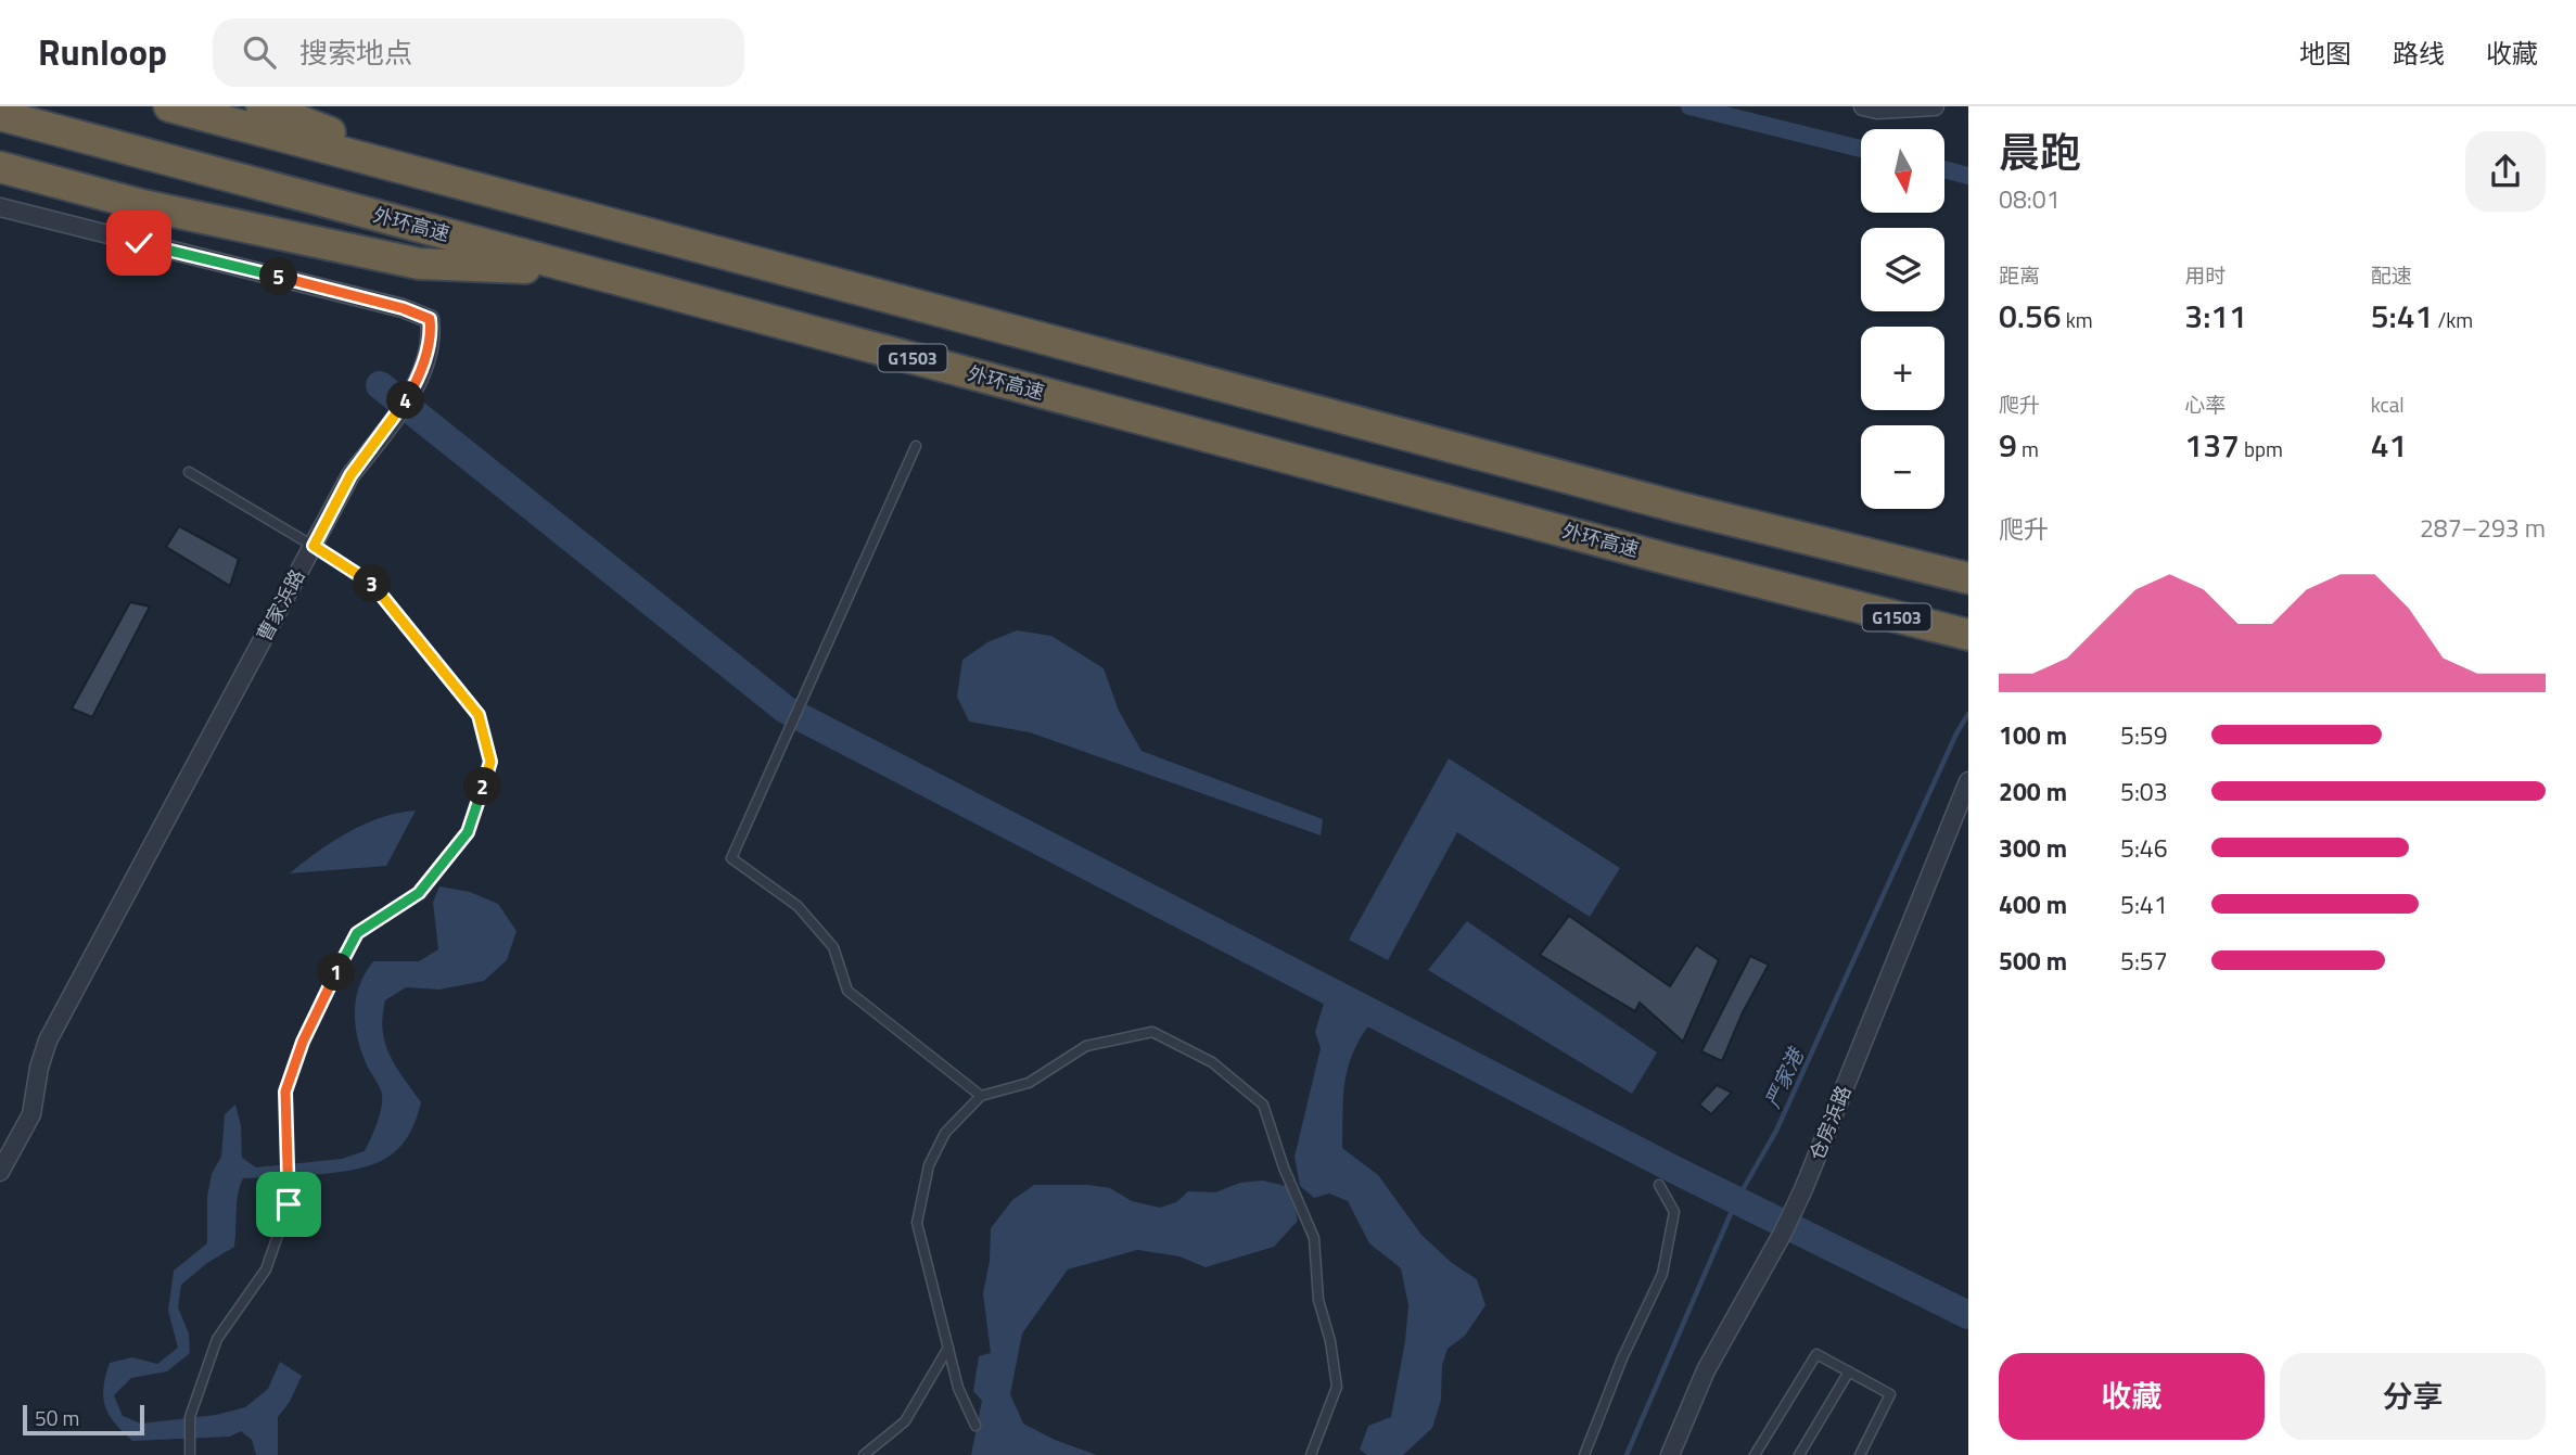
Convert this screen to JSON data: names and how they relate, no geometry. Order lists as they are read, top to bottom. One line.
{"streets":{"highway":["外环高速","G1503"],"street":["曹家浜路","仓房浜路"]},"water":["严家港"],"scale_bar":"50 m","north":"bottom","page":{"header":"Runloop","search":"搜索地点","nav":["地图","路线","收藏"],"heading":["晨跑","08:01"],"map_buttons":["+","−"],"stats":[["距离","0.56 km"],["用时","3:11"],["配速","5:41 /km"],["爬升","9 m"],["心率","137 bpm"],["kcal","41"]],"pins":["5","4","3","2","1"],"chart":["爬升","287–293 m"],"list":[{"name":"100 m","note":"5:59"},{"name":"200 m","note":"5:03"},{"name":"300 m","note":"5:46"},{"name":"400 m","note":"5:41"},{"name":"500 m","note":"5:57"}],"buttons":["收藏","分享"],"scale":"50 m"}}
